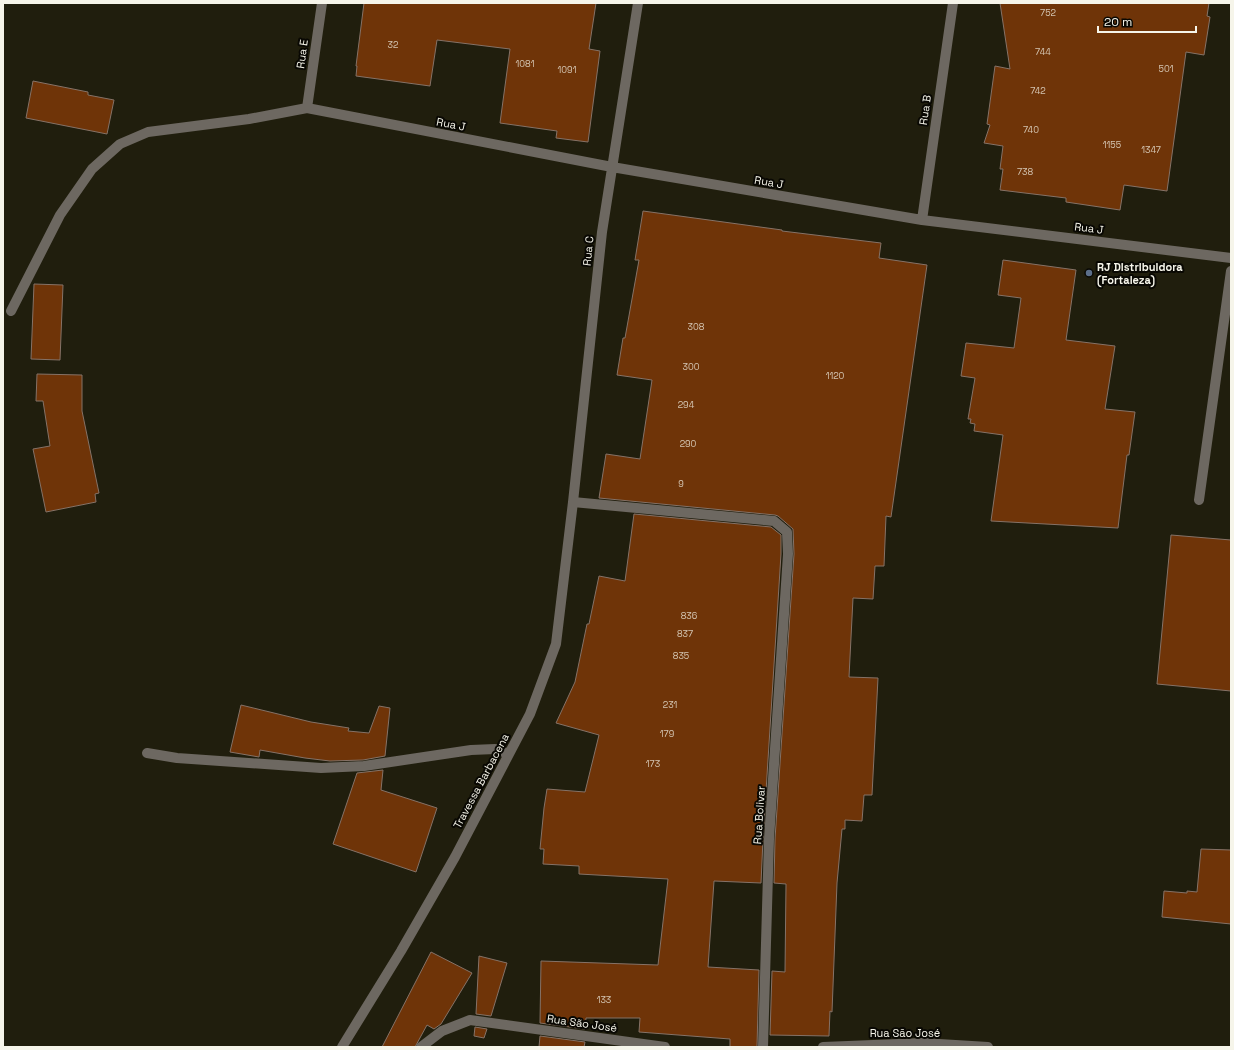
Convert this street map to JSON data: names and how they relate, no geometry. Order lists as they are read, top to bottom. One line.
{"streets":{"street":["Rua E","Rua B","Rua J","Rua C","Travessa Barbacena","Rua Bolivar","Rua São José"]},"crossings":[["Rua E","Rua J"],["Rua B","Rua J"],["Rua J","Rua C"],["Rua C","Travessa Barbacena"],["Rua C","Rua Bolivar"],["Travessa Barbacena","Rua Bolivar"]],"places":["RJ Distribuidora (Fortaleza)"],"house_numbers":["752","32","744","1081","501","1091","742","740","1155","1347","738","308","300","1120","294","290","9","836","837","835","231","179","173","133"],"scale_bar":"20 m"}
